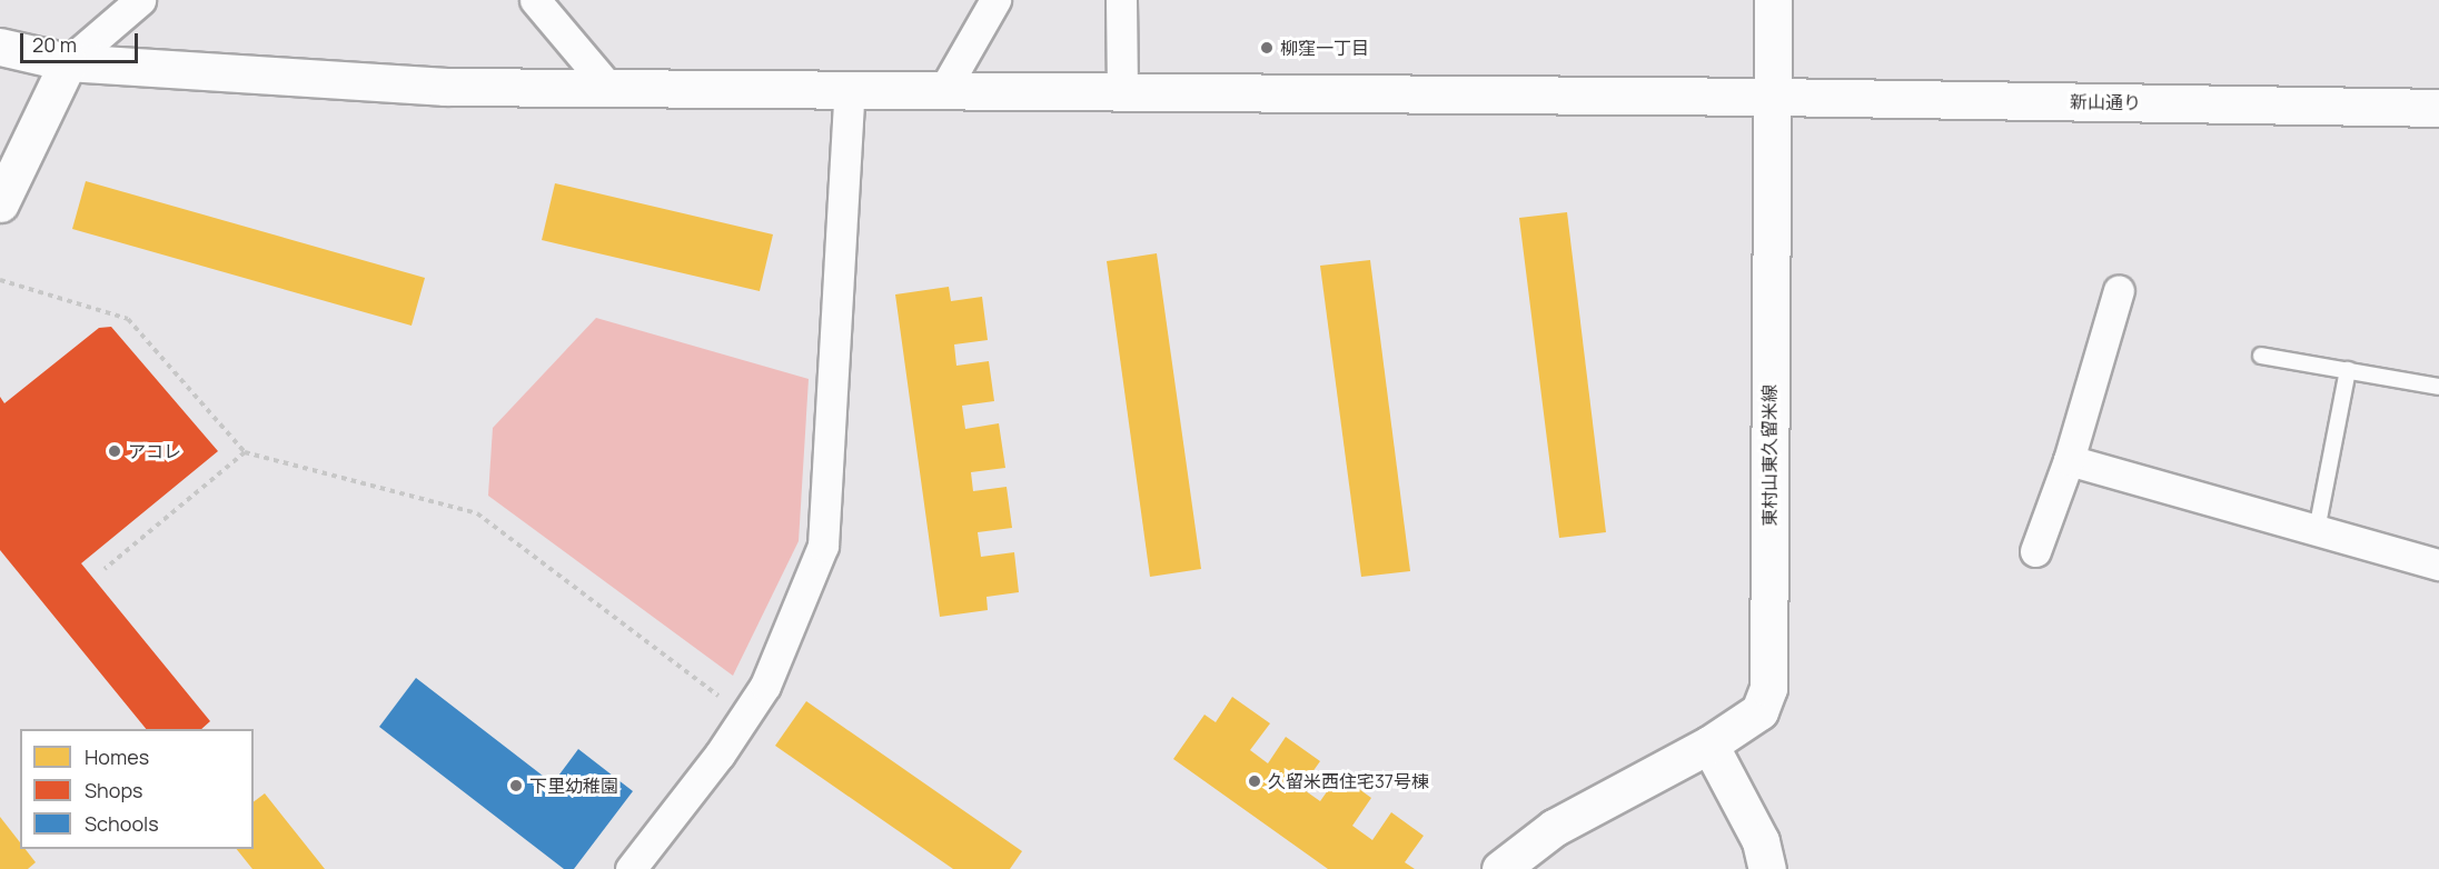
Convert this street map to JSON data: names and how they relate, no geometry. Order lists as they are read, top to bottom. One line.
{"streets":{"street":["新山通り","東村山東久留米線"]},"crossings":[["新山通り","東村山東久留米線"]],"places":["柳窪一丁目","アコレ","久留米西住宅37号棟","下里幼稚園"],"legend":["Homes","Shops","Schools"],"scale_bar":"20 m"}
